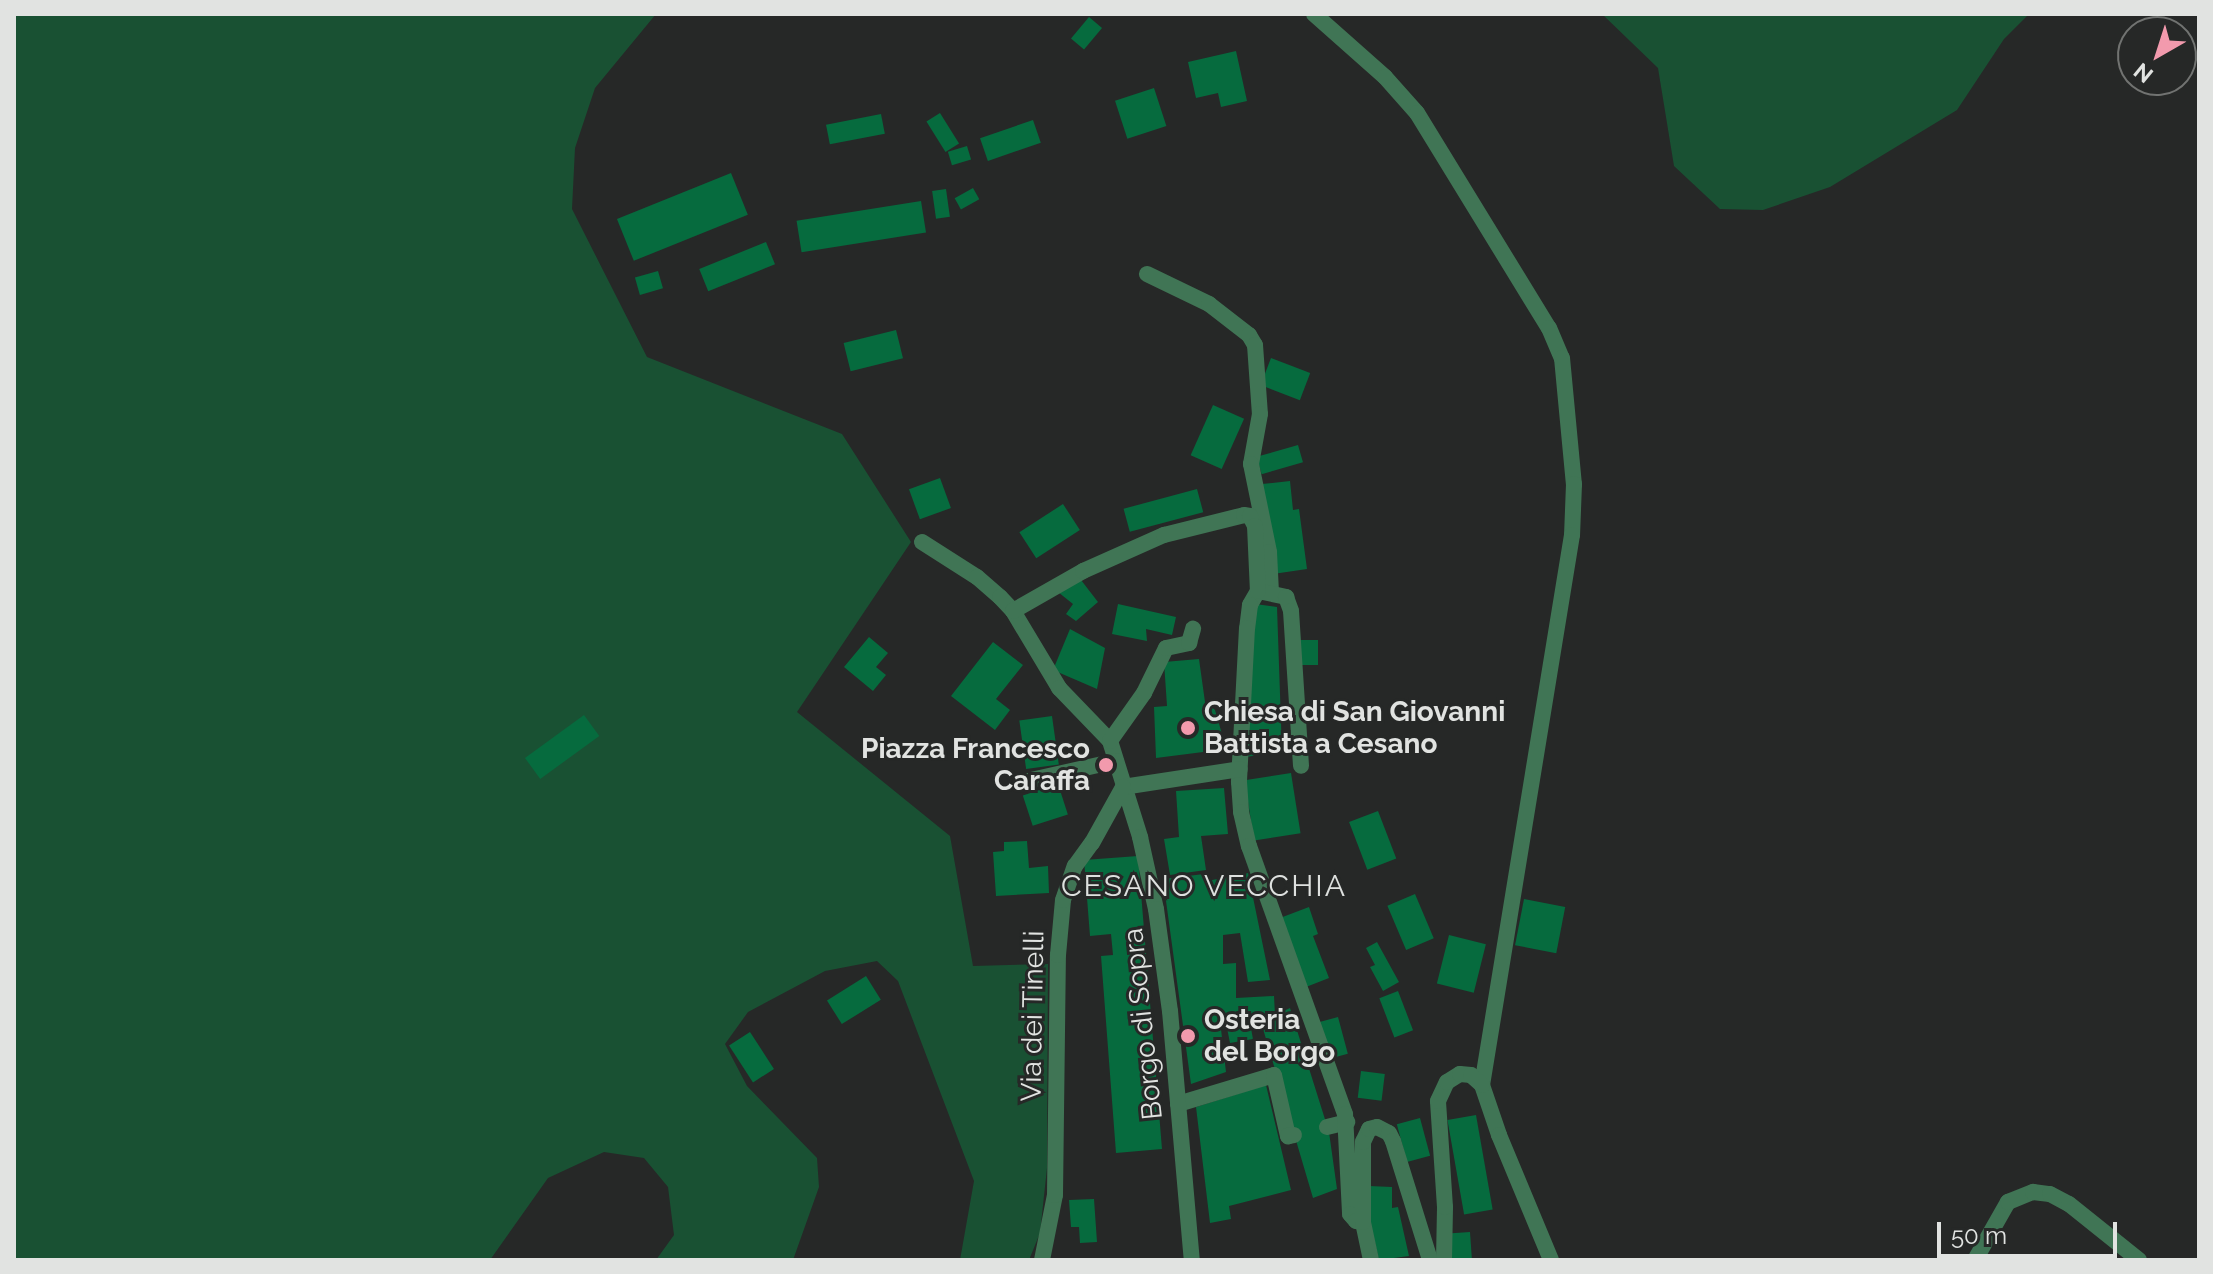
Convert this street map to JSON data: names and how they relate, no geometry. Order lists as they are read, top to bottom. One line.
{"streets":{"street":["Via dei Tinelli","Borgo di Sopra"]},"crossings":[["Via dei Tinelli","Borgo di Sopra"]],"districts":["CESANO VECCHIA"],"places":["Chiesa di San Giovanni Battista a Cesano","Piazza Francesco Caraffa","Osteria del Borgo"],"scale_bar":"50 m","north":"bottom left"}
